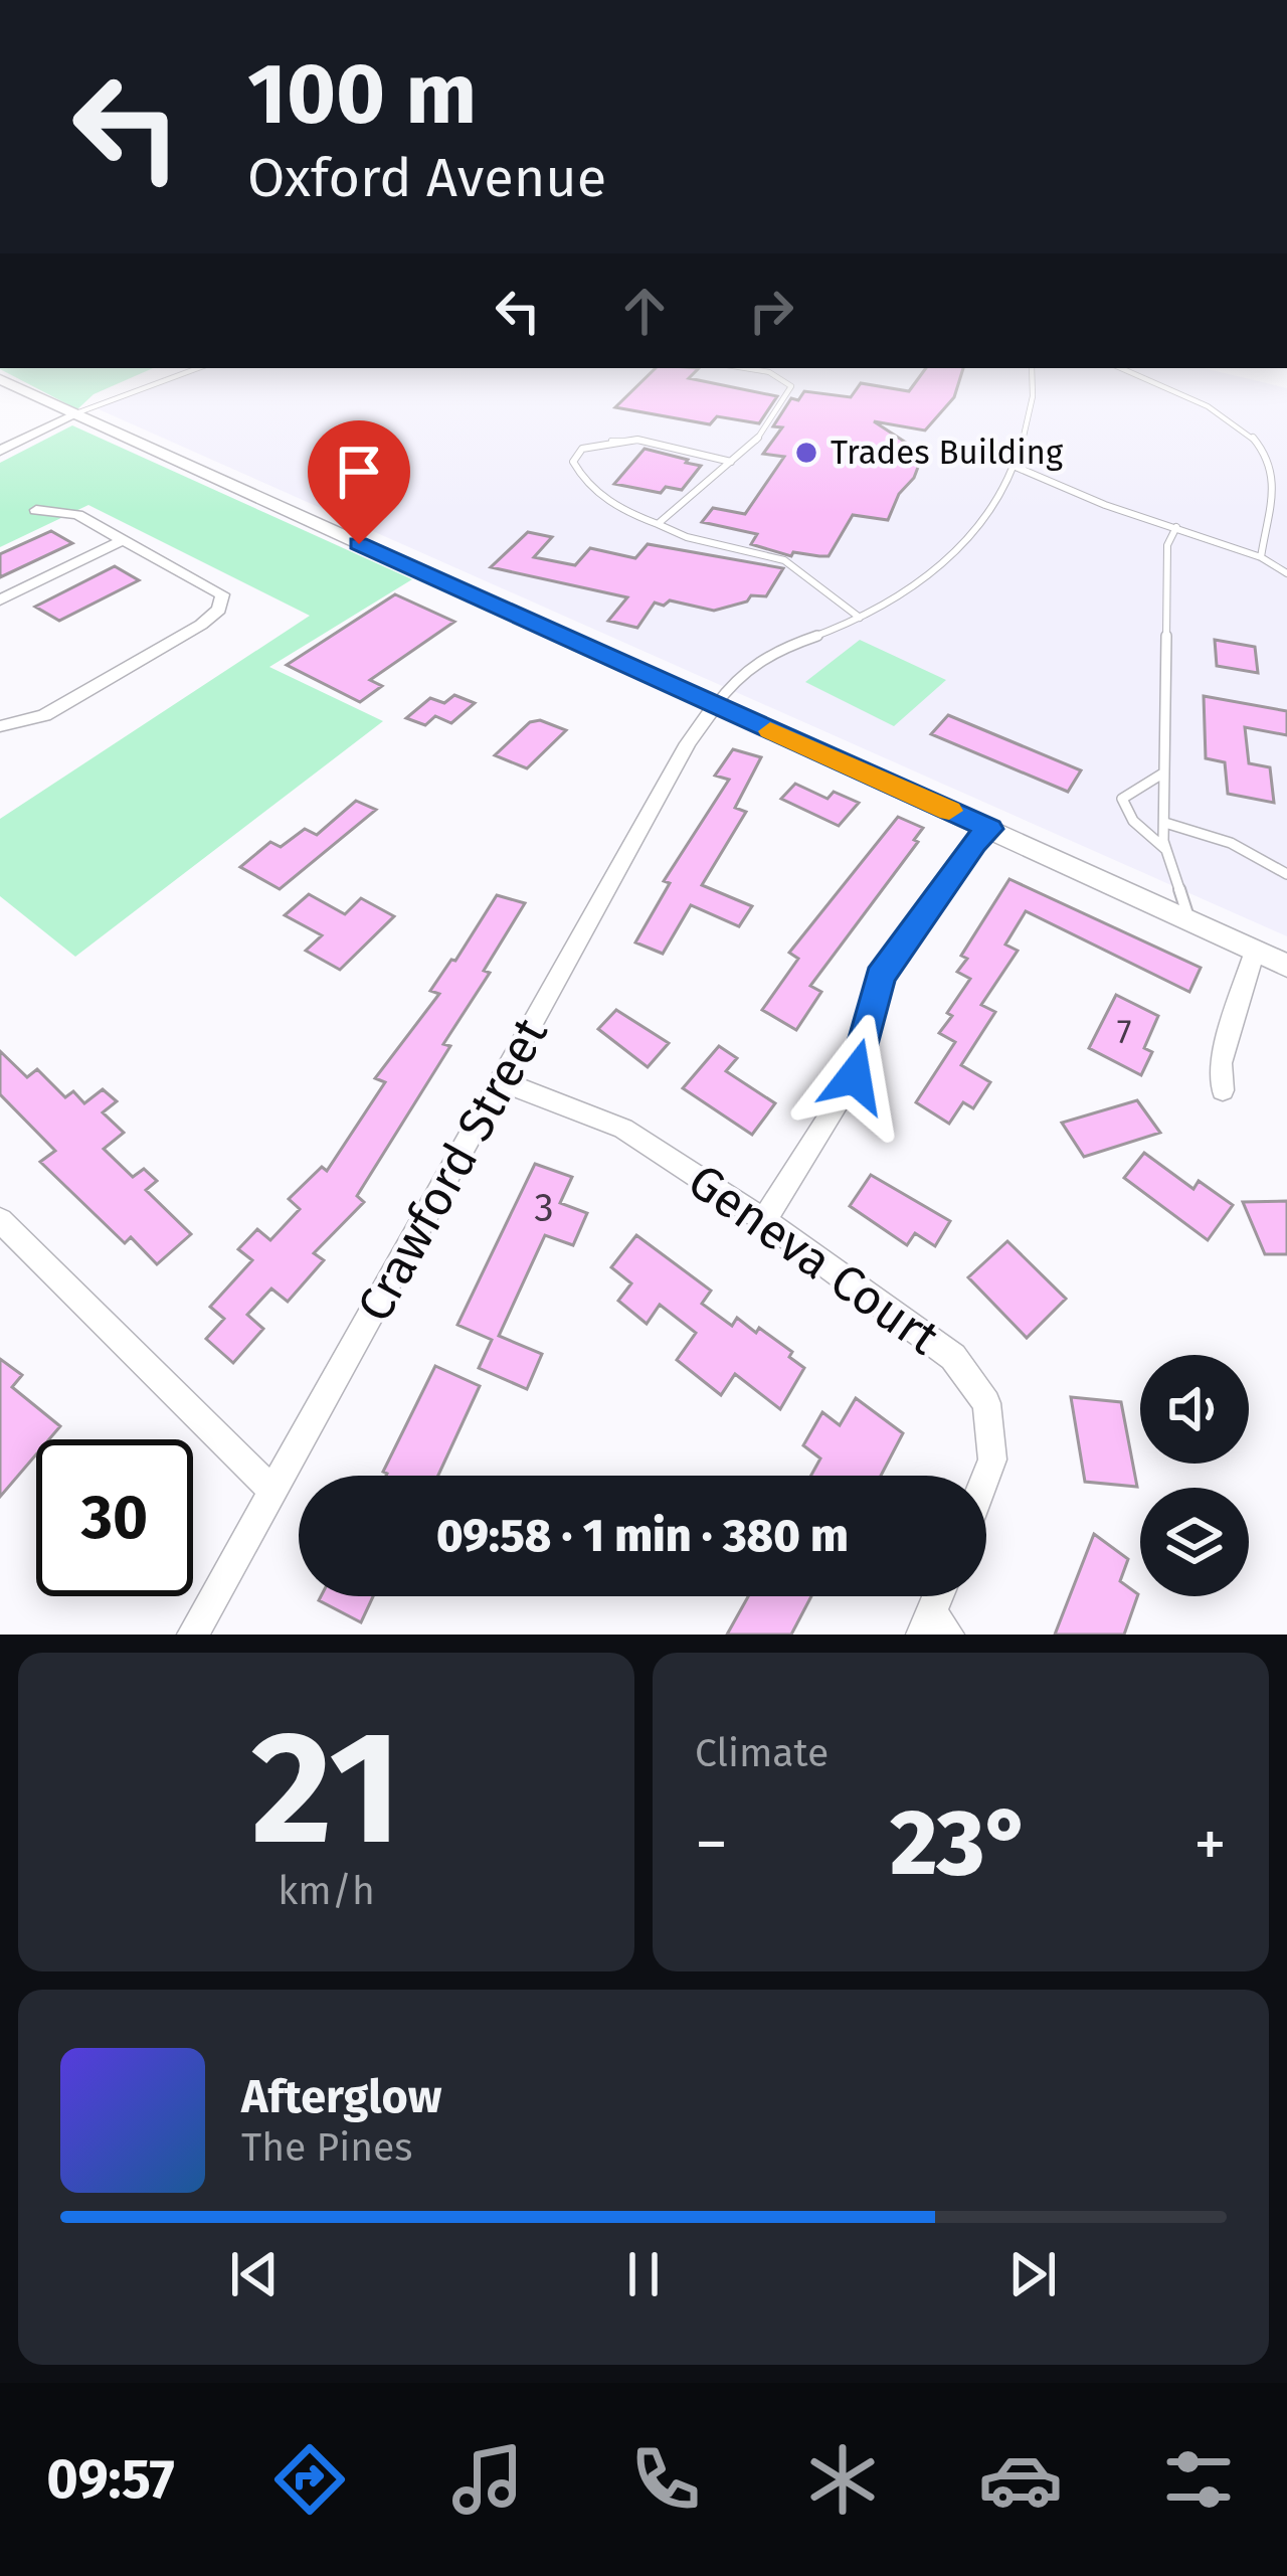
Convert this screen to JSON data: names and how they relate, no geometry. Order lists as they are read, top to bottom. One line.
{"streets":{"street":["Crawford Street","Geneva Court"]},"crossings":[["Crawford Street","Geneva Court"]],"places":["Trades Building"],"house_numbers":["7","3"],"page":{"turn":["100 m","Oxford Avenue"],"limit":"30","trip":"09:58 · 1 min · 380 m","tile":[["21","km/h"],"Climate"],"heat":["−","23°","+"],"song":["Afterglow","The Pines"],"tabs":"09:57"}}
